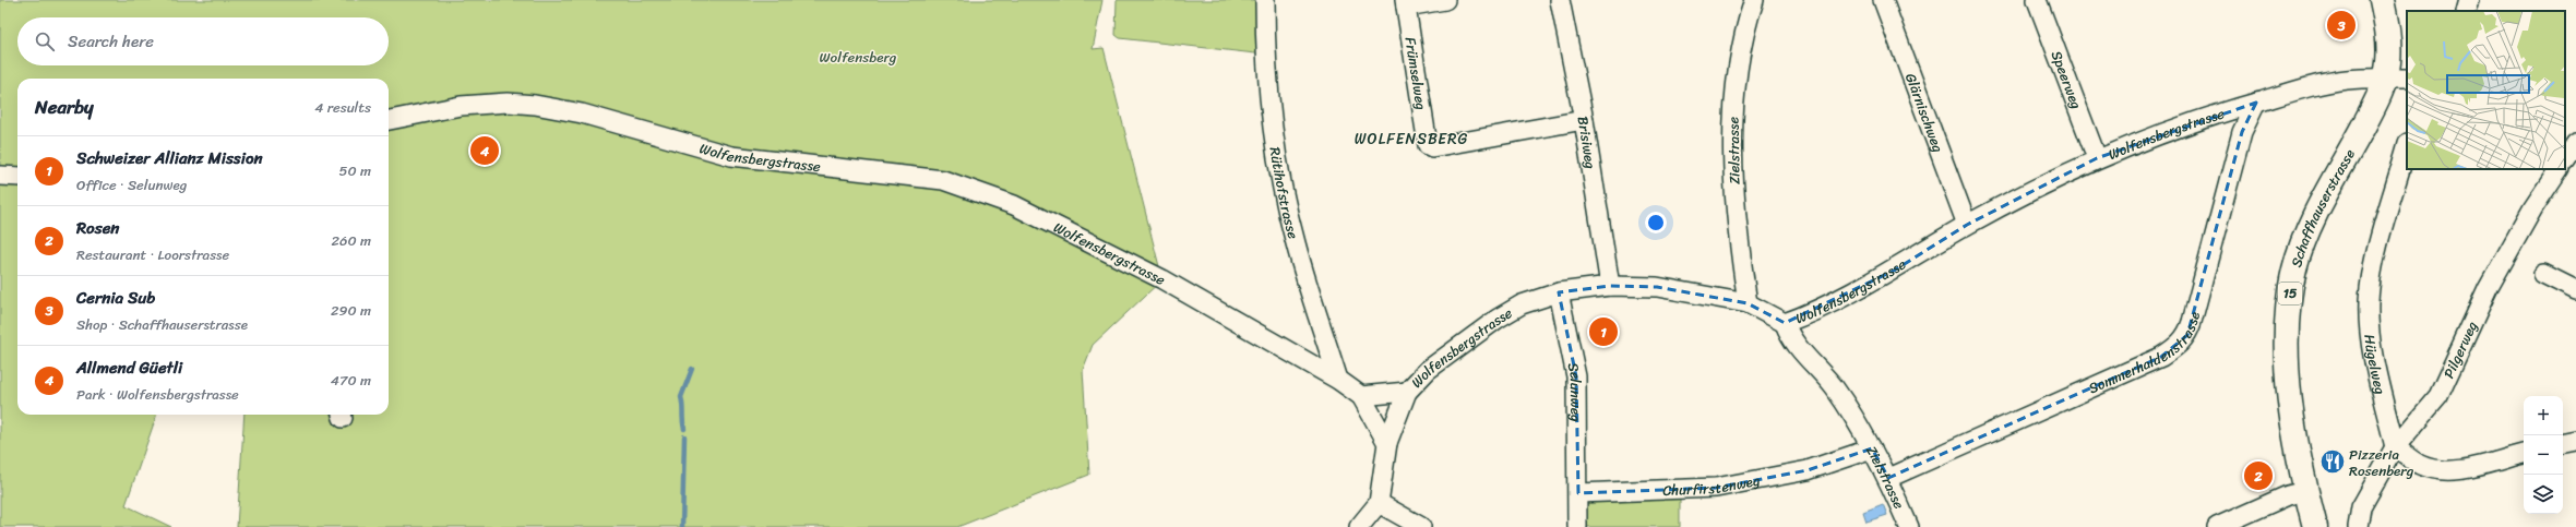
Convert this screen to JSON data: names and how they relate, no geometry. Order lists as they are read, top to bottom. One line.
{"streets":{"main road":["Schaffhauserstrasse","15"],"street":["Frümselweg","Speerweg","Glärnischweg","Wolfensbergstrasse","Brisiweg","Zielstrasse","Rütihofstrasse","Sommerhaldenstrasse","Pilgerweg","Hügelweg","Selunweg","Churfirstenweg"]},"crossings":[["Frümselweg","Brisiweg"],["Speerweg","Wolfensbergstrasse"],["Glärnischweg","Wolfensbergstrasse"],["Wolfensbergstrasse","Brisiweg"],["Wolfensbergstrasse","Zielstrasse"],["Wolfensbergstrasse","Rütihofstrasse"],["Wolfensbergstrasse","Schaffhauserstrasse"],["Wolfensbergstrasse","Sommerhaldenstrasse"],["Wolfensbergstrasse","Selunweg"],["Zielstrasse","Sommerhaldenstrasse"],["Zielstrasse","Churfirstenweg"],["Pilgerweg","Hügelweg"],["Selunweg","Churfirstenweg"]],"districts":["WOLFENSBERG"],"parks":["Wolfensberg"],"places":{"restaurant":["Pizzeria Rosenberg"]},"page":{"pins":["3","4","1","2"],"search":"Search here","heading":["Nearby","4 results"],"list":[{"mark":"1","name":"Schweizer Allianz Mission","note":"Office · Selunweg","value":"50 m"},{"mark":"2","name":"Rosen","note":"Restaurant · Loorstrasse","value":"260 m"},{"mark":"3","name":"Cernia Sub","note":"Shop · Schaffhauserstrasse","value":"290 m"},{"mark":"4","name":"Allmend Güetli","note":"Park · Wolfensbergstrasse","value":"470 m"}],"map_buttons":["+","−"]}}
